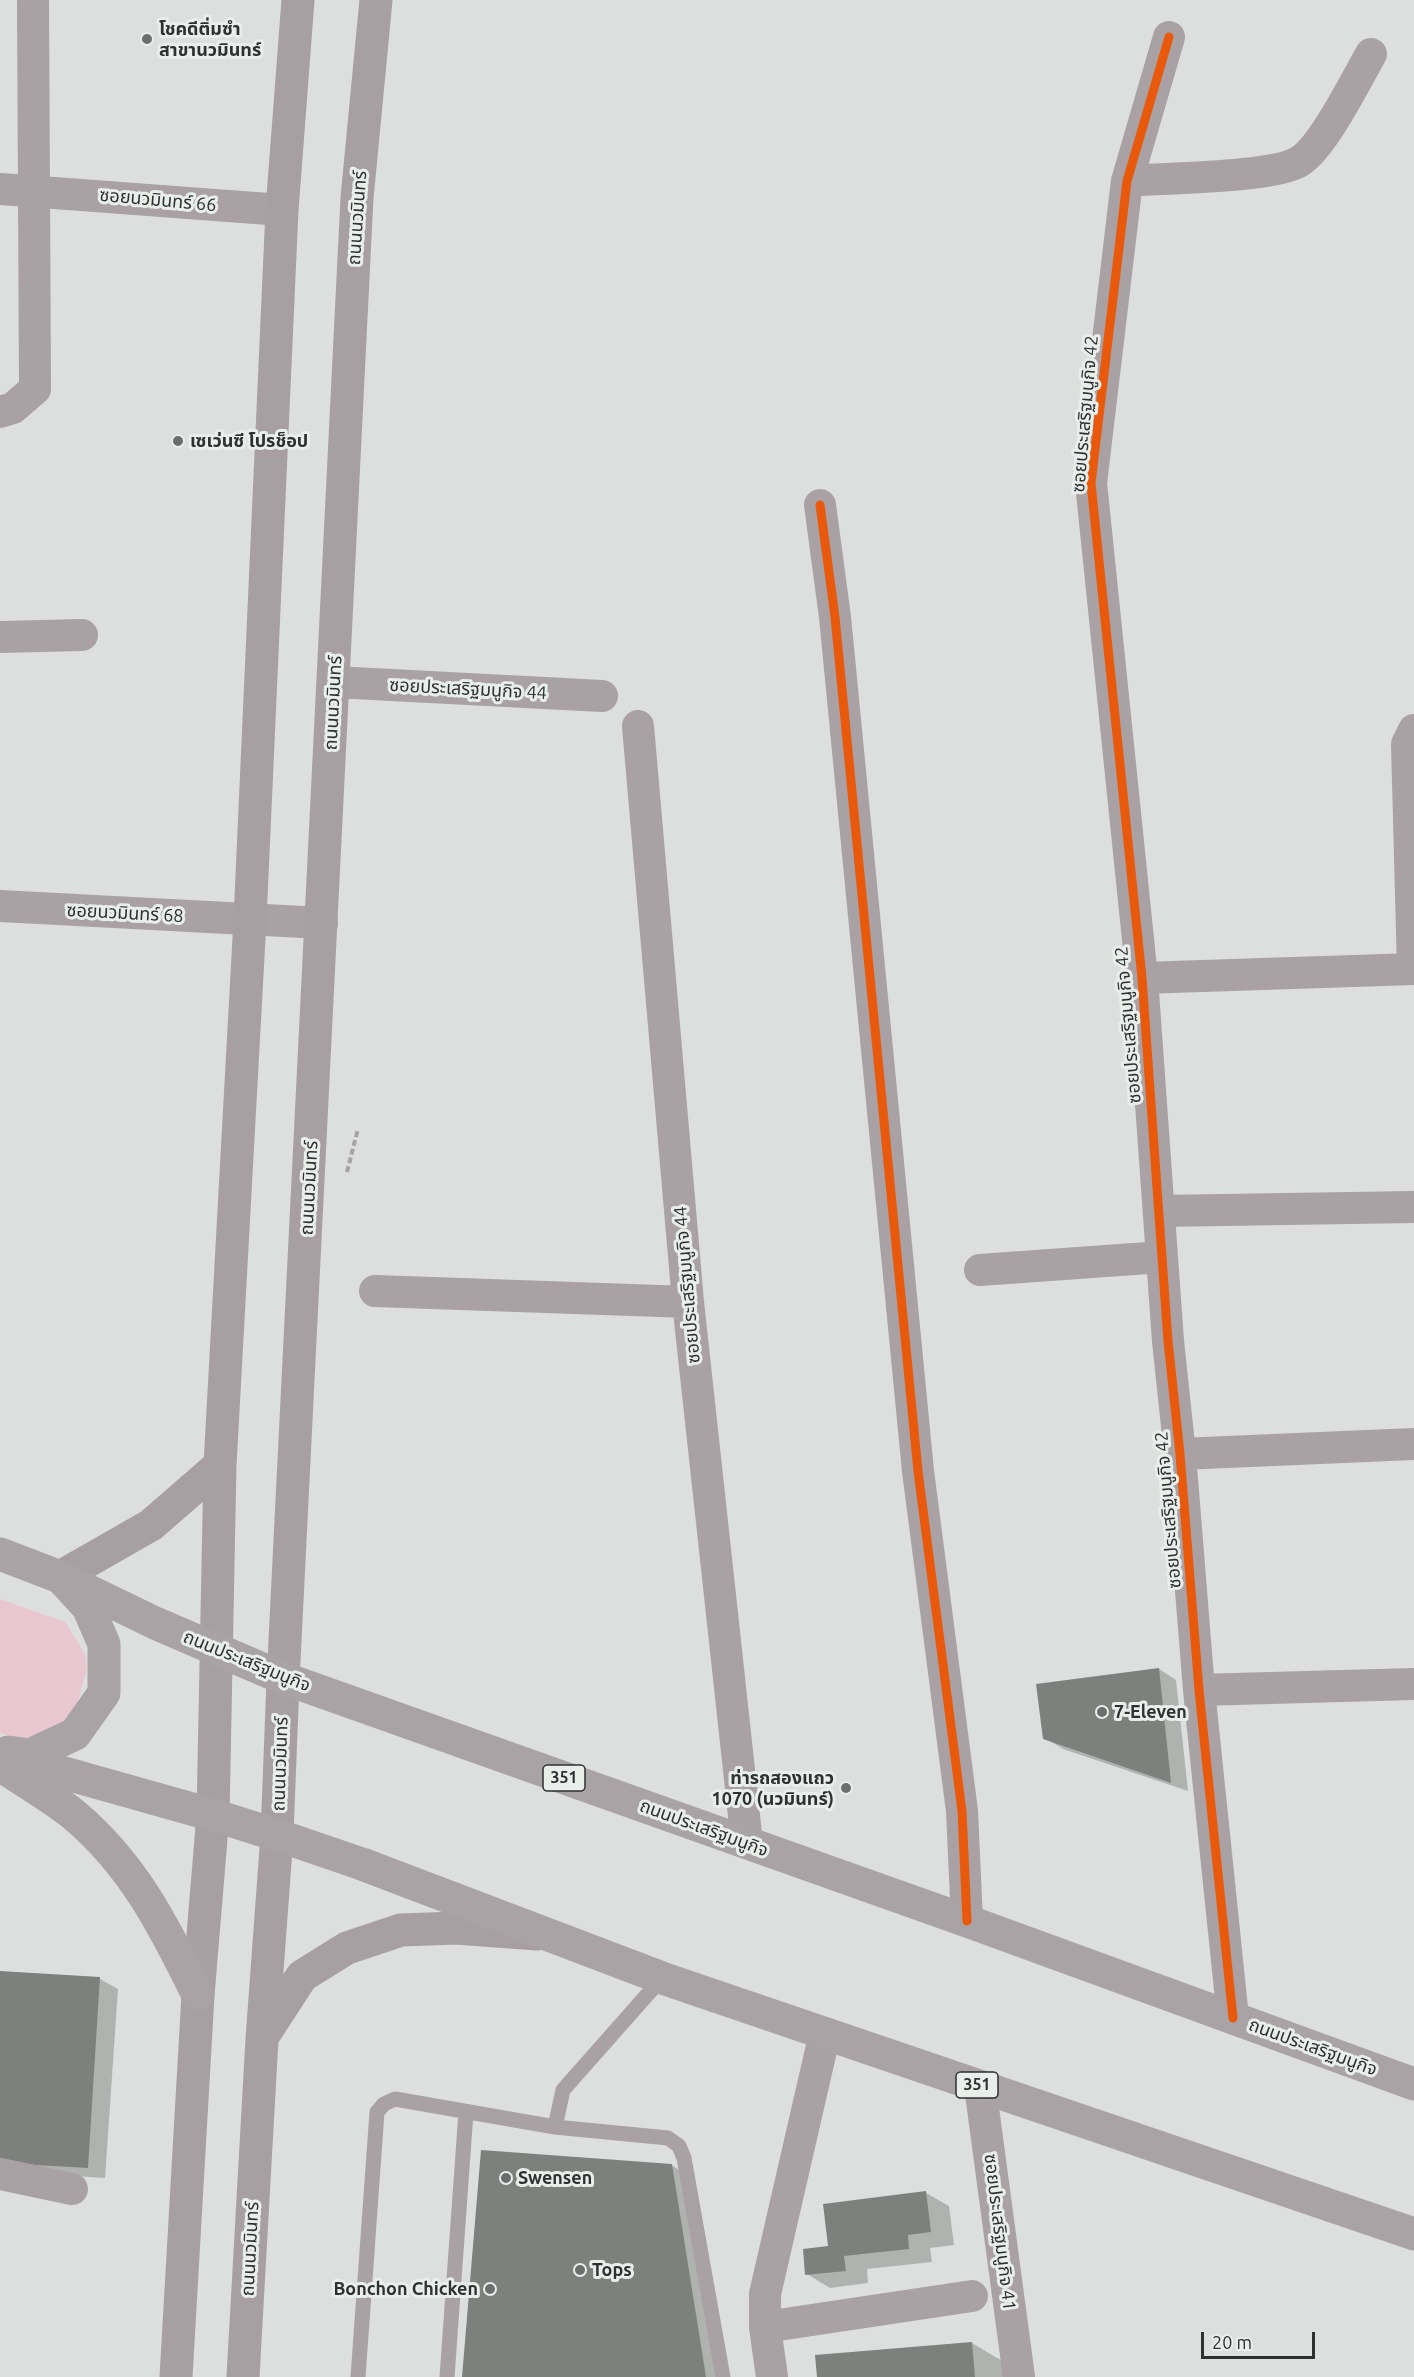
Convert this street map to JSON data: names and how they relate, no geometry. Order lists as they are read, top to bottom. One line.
{"streets":{"main road":["ถนนนวมินทร์","ถนนประเสริฐมนูกิจ","351"],"street":["ซอยนวมินทร์ 66","ซอยประเสริฐมนูกิจ 42","ซอยประเสริฐมนูกิจ 44","ซอยนวมินทร์ 68","ซอยประเสริฐมนูกิจ 41"]},"crossings":[["ถนนนวมินทร์","ซอยประเสริฐมนูกิจ 44"],["ถนนนวมินทร์","ซอยนวมินทร์ 68"],["ถนนนวมินทร์","ถนนประเสริฐมนูกิจ"],["ถนนนวมินทร์","351"],["ซอยประเสริฐมนูกิจ 42","ถนนประเสริฐมนูกิจ"],["ซอยประเสริฐมนูกิจ 44","ถนนประเสริฐมนูกิจ"],["351","ซอยประเสริฐมนูกิจ 41"]],"places":["โชคดีติ่มซำ สาขานวมินทร์","เซเว่นซี โปรช็อป","7-Eleven","ท่ารถสองแถว 1070 (นวมินทร์)","Swensen","Tops","Bonchon Chicken"],"scale_bar":"20 m"}
